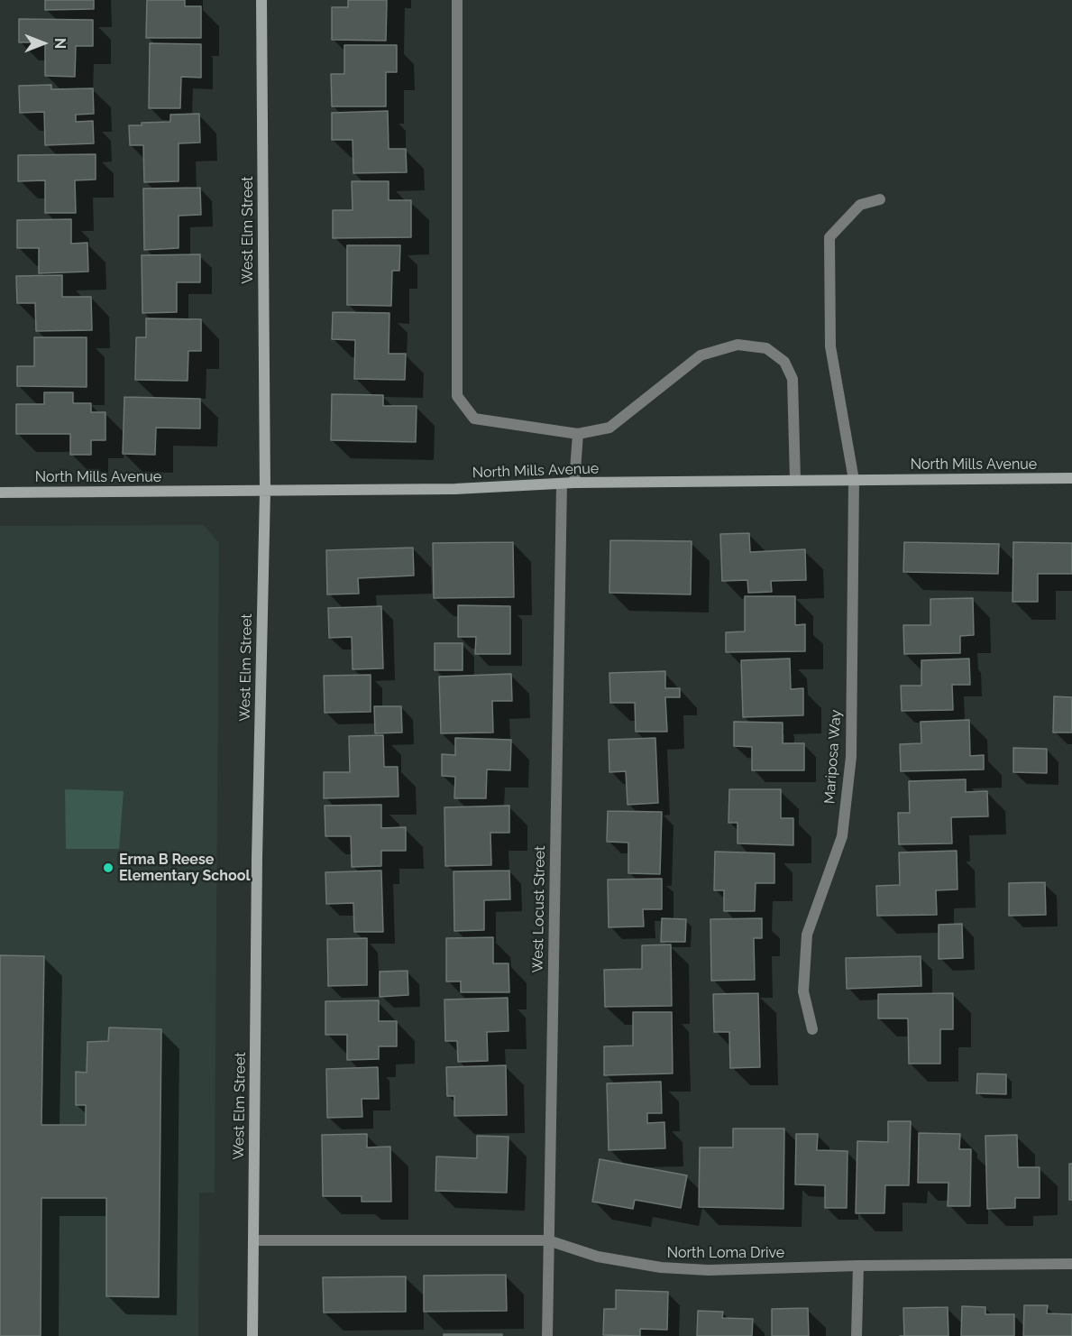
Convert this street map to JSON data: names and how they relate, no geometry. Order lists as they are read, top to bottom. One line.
{"streets":{"street":["West Elm Street","North Mills Avenue","Mariposa Way","West Locust Street","North Loma Drive"]},"crossings":[["West Elm Street","North Mills Avenue"],["West Elm Street","North Loma Drive"],["North Mills Avenue","Mariposa Way"],["North Mills Avenue","West Locust Street"],["West Locust Street","North Loma Drive"]],"places":["Erma B Reese Elementary School"],"north":"right"}
